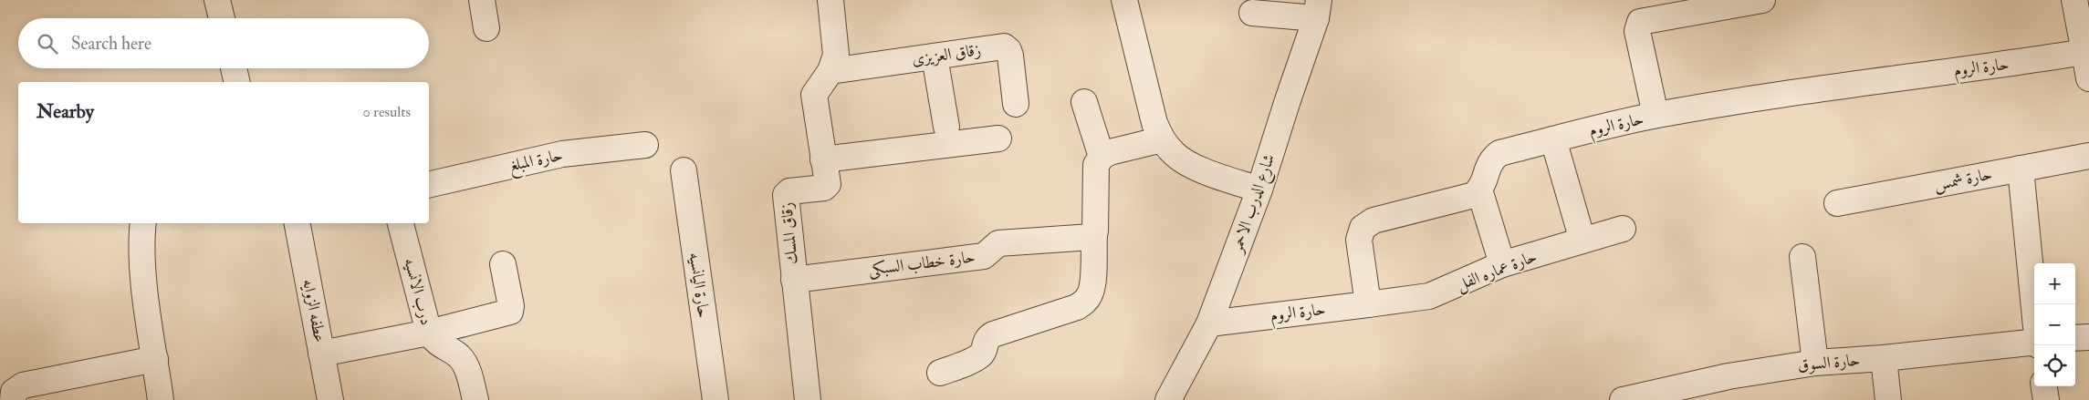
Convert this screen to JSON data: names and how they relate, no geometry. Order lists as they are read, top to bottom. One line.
{"streets":{"street":["زقاق العزيزى","حارة الروم","حارة المبلغ","حارة شمس","شارع الدرب الاحمر","زقاق المسك","حارة خطاب السبكى","حارة عماره الفل","حارة اليانسيه","درب الانسيه","عطفه الزوايه","حارة السوق"]},"crossings":[["زقاق العزيزى","زقاق المسك"],["حارة الروم","شارع الدرب الاحمر"],["حارة الروم","حارة عماره الفل"],["زقاق المسك","حارة خطاب السبكى"]],"page":{"search":"Search here","heading":["Nearby","0 results"],"map_buttons":["+","−"]}}
